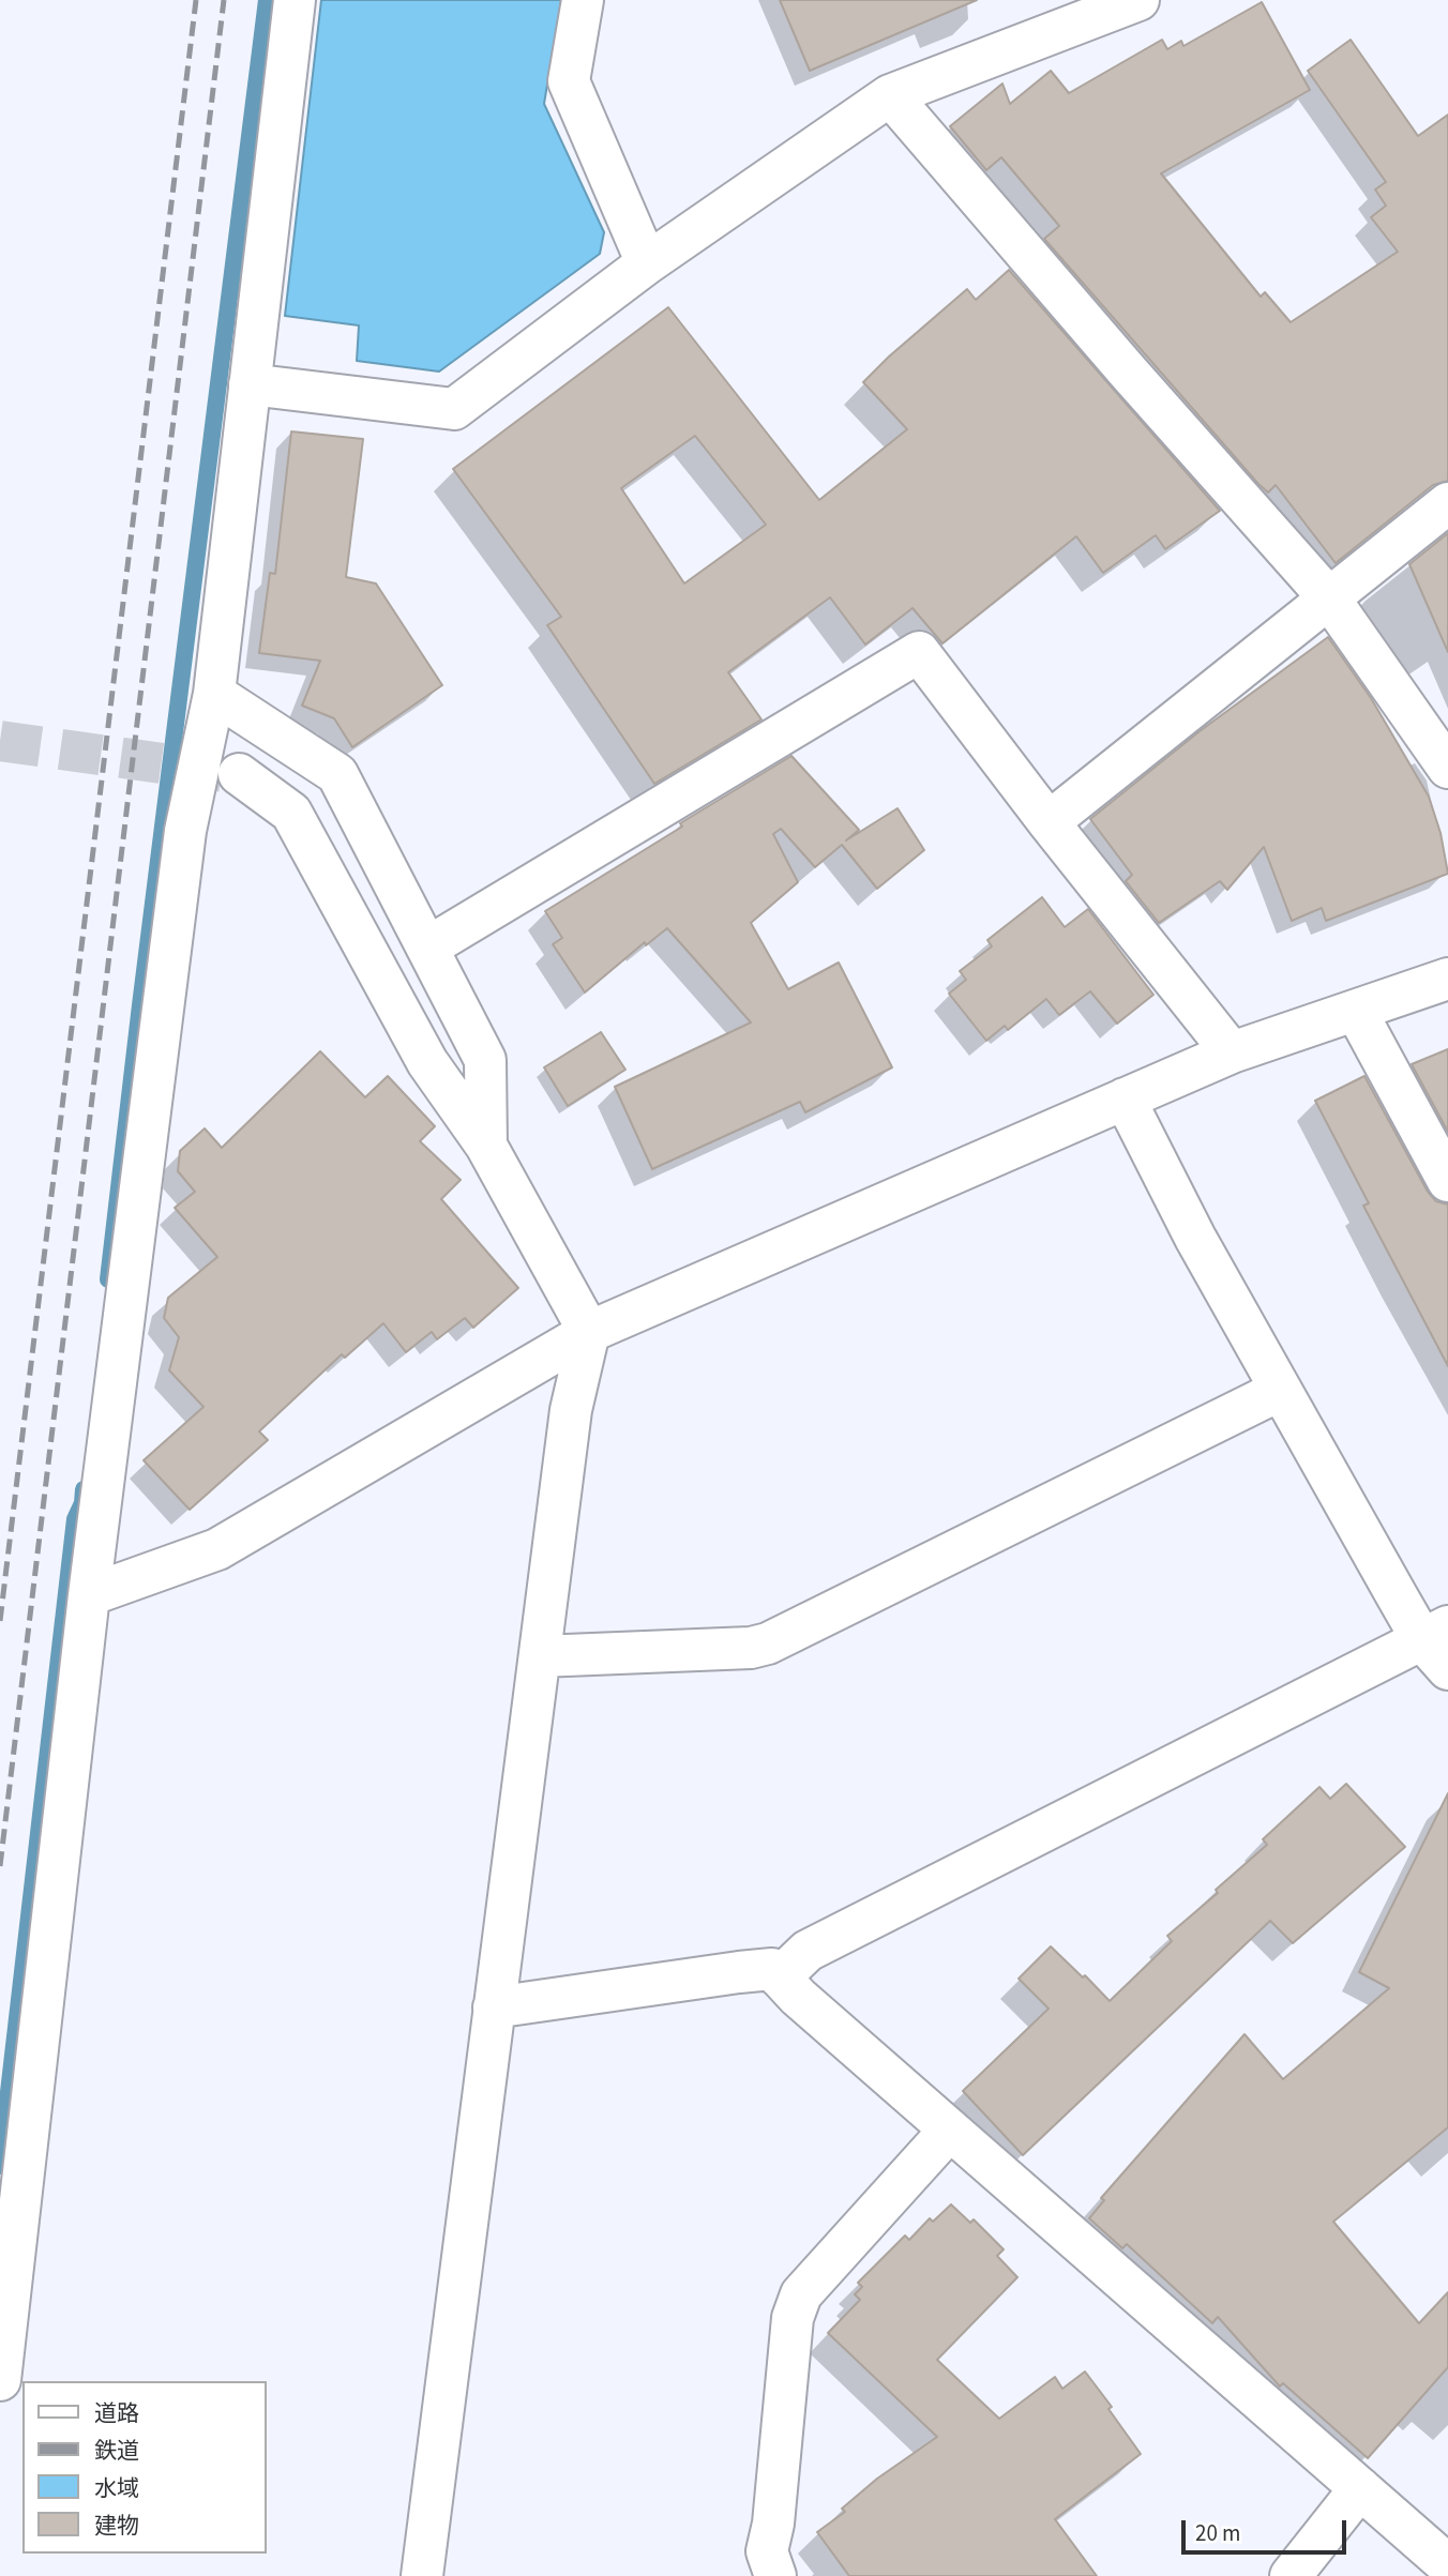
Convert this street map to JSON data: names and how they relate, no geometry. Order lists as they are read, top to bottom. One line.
{"legend":["道路","鉄道","水域","建物"],"scale_bar":"20 m"}
